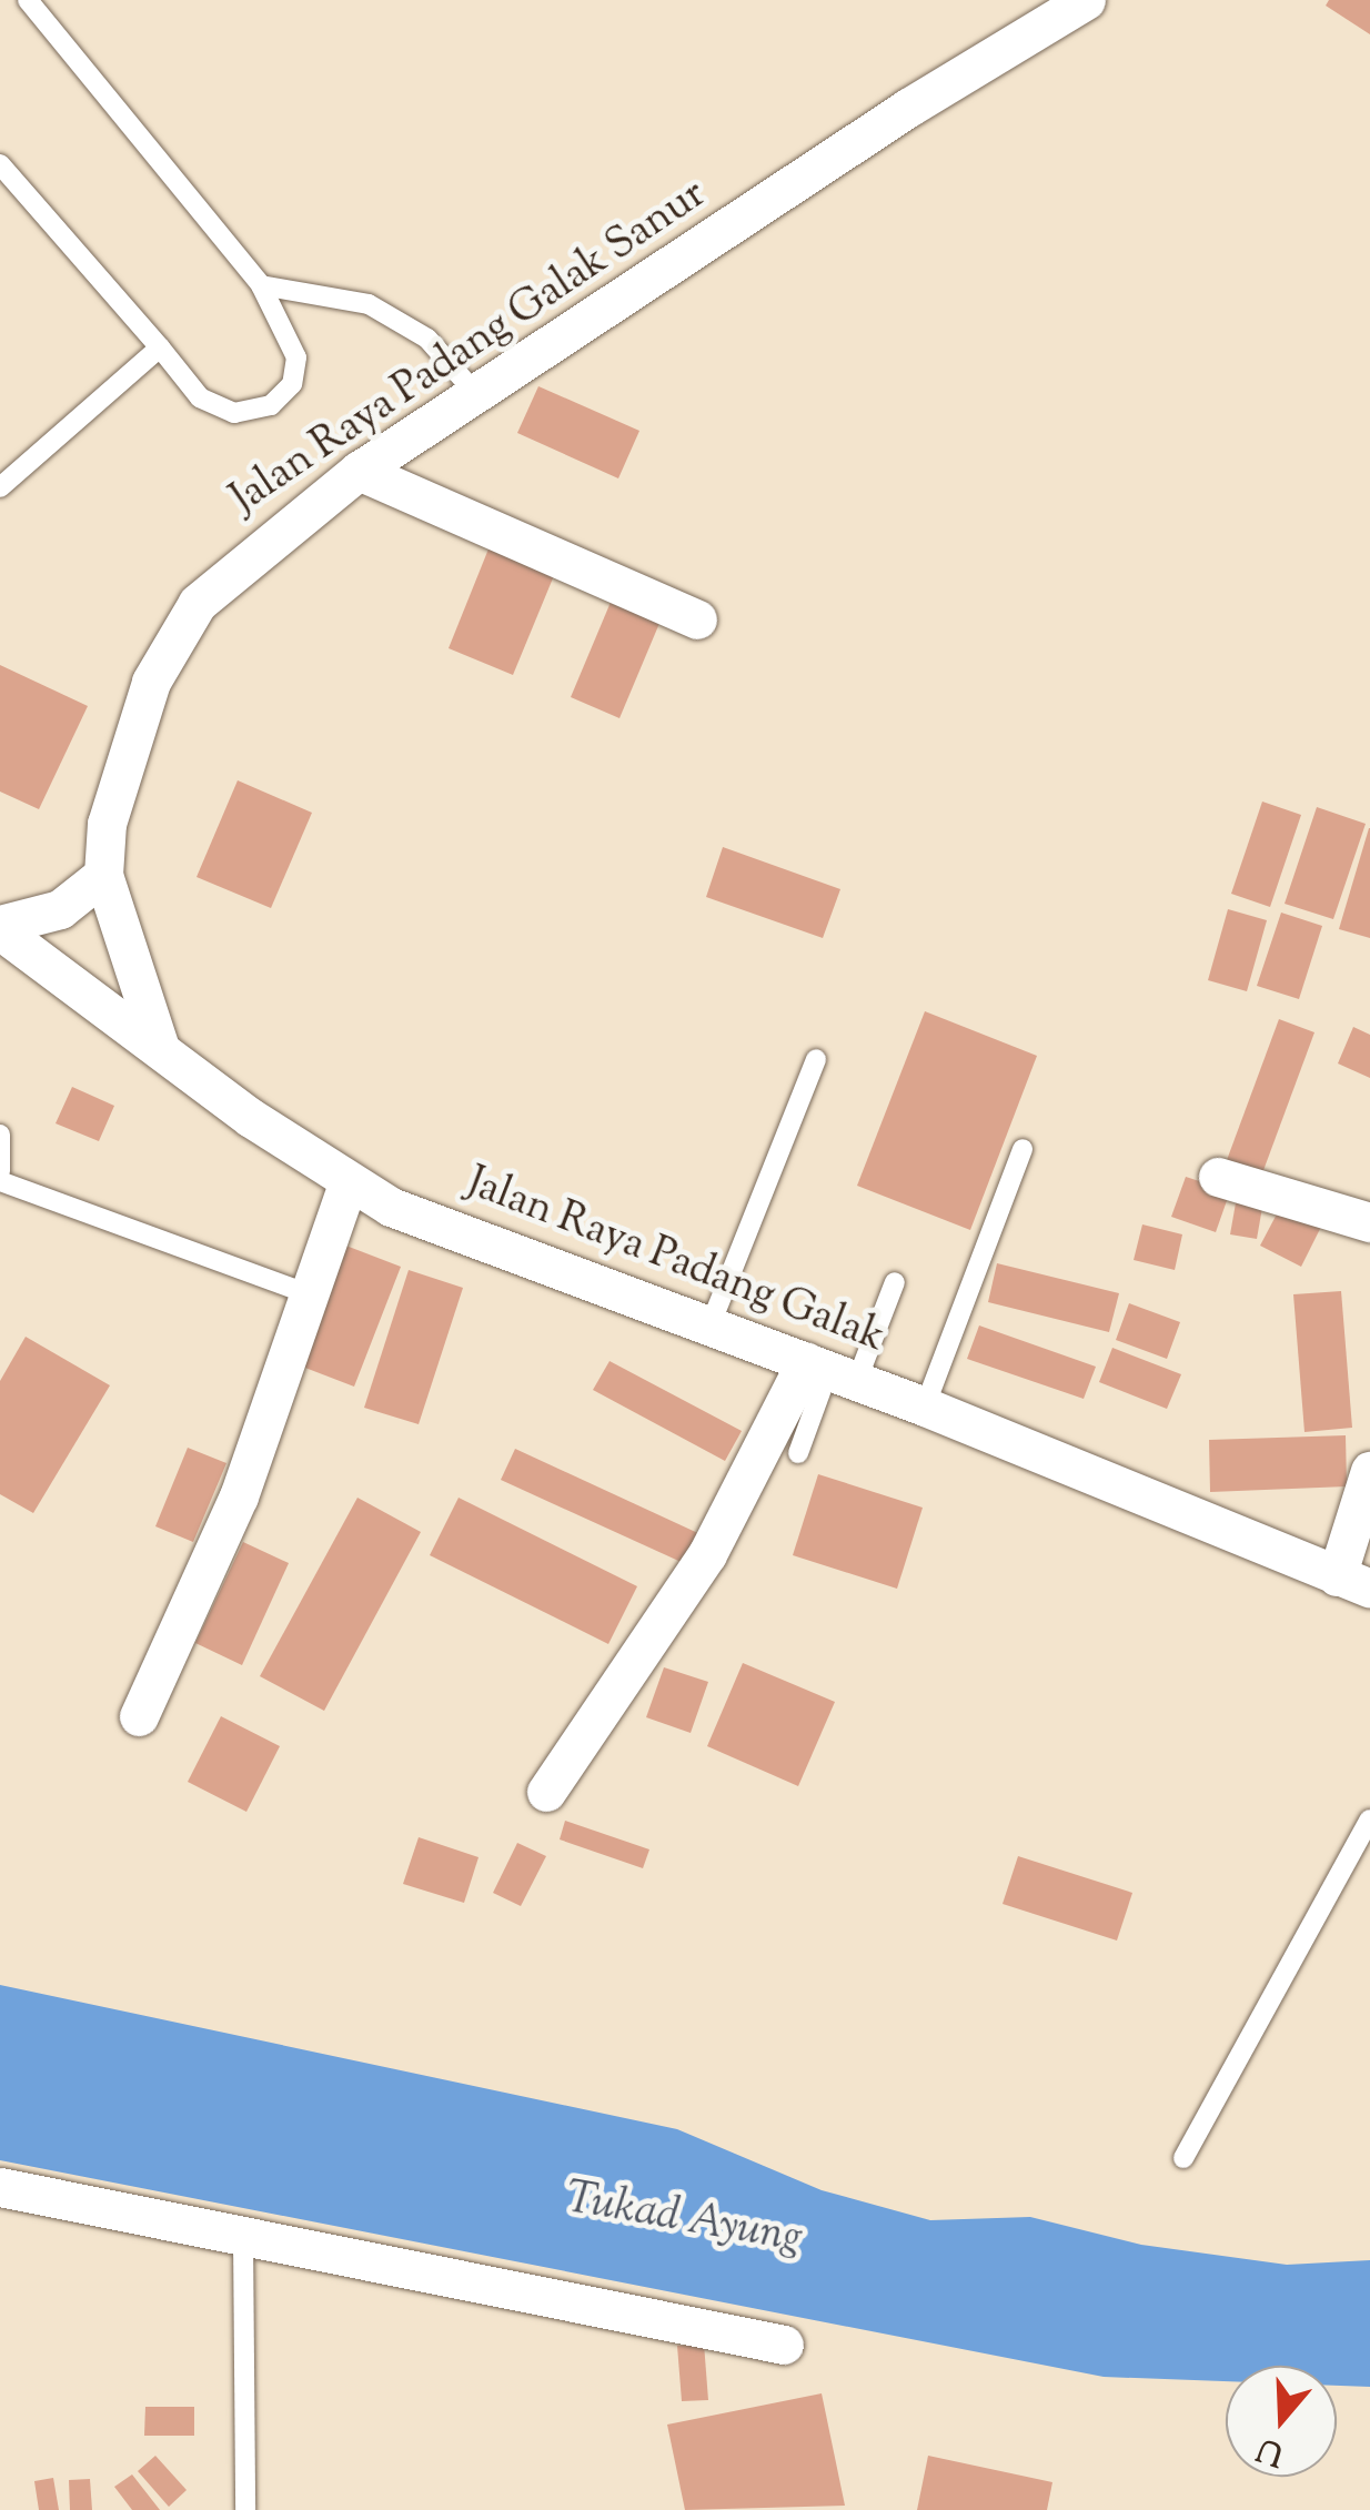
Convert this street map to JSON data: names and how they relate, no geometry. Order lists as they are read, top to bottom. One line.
{"streets":{"street":["Jalan Raya Padang Galak Sanur","Jalan Raya Padang Galak"]},"crossings":[["Jalan Raya Padang Galak Sanur","Jalan Raya Padang Galak"]],"water":["Tukad Ayung"],"north":"bottom"}
